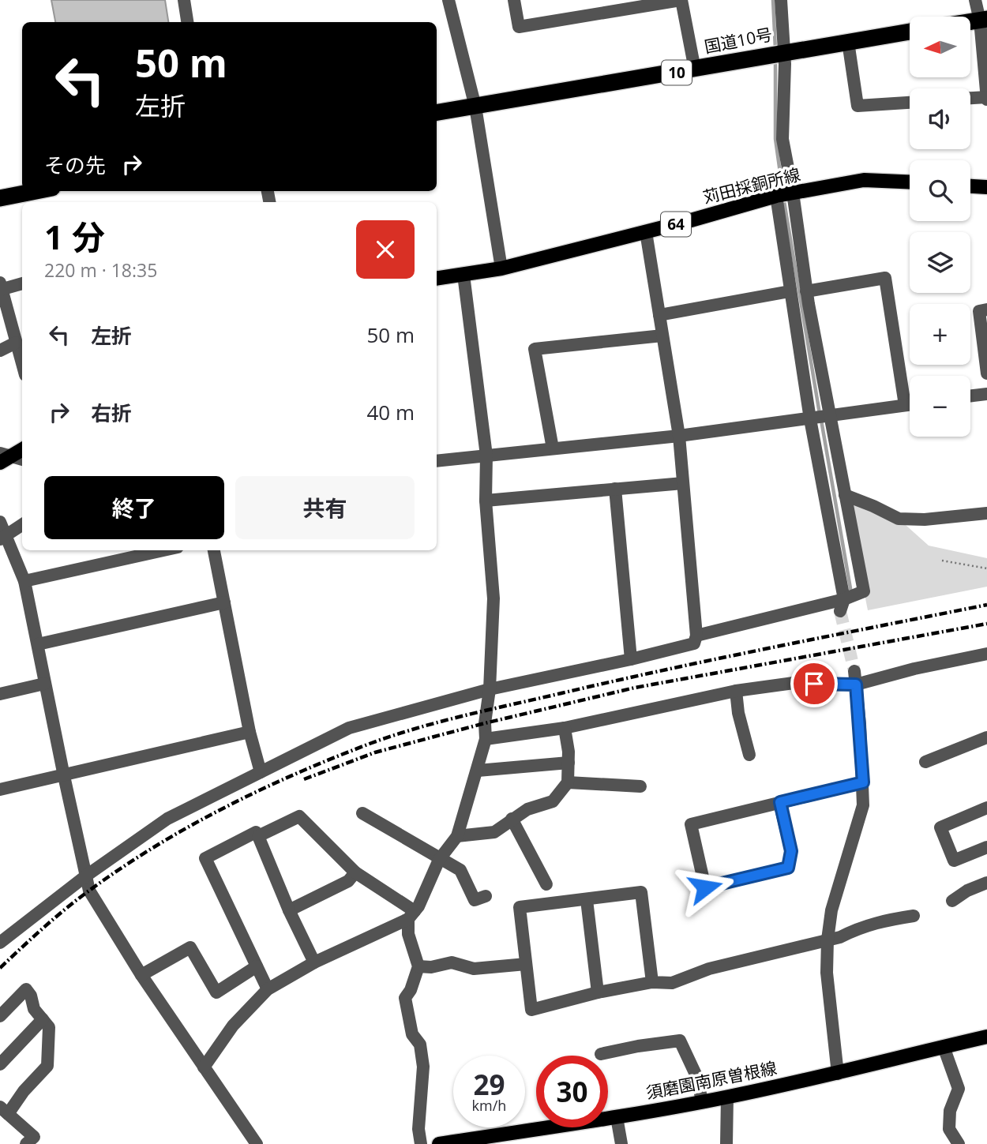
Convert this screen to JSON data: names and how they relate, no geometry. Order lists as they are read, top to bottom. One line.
{"streets":{"highway":["国道10号","10"],"main road":["苅田採銅所線","64","須磨園南原曽根線"]},"north":"left","page":{"map_buttons":["+","−"],"turn":["50 m","左折"],"then":"その先","heading":["1 分","220 m · 18:35"],"list":[{"name":"左折","value":"50 m"},{"name":"右折","value":"40 m"}],"buttons":["終了","共有"],"speed":"29 km/h","limit":"30"}}
